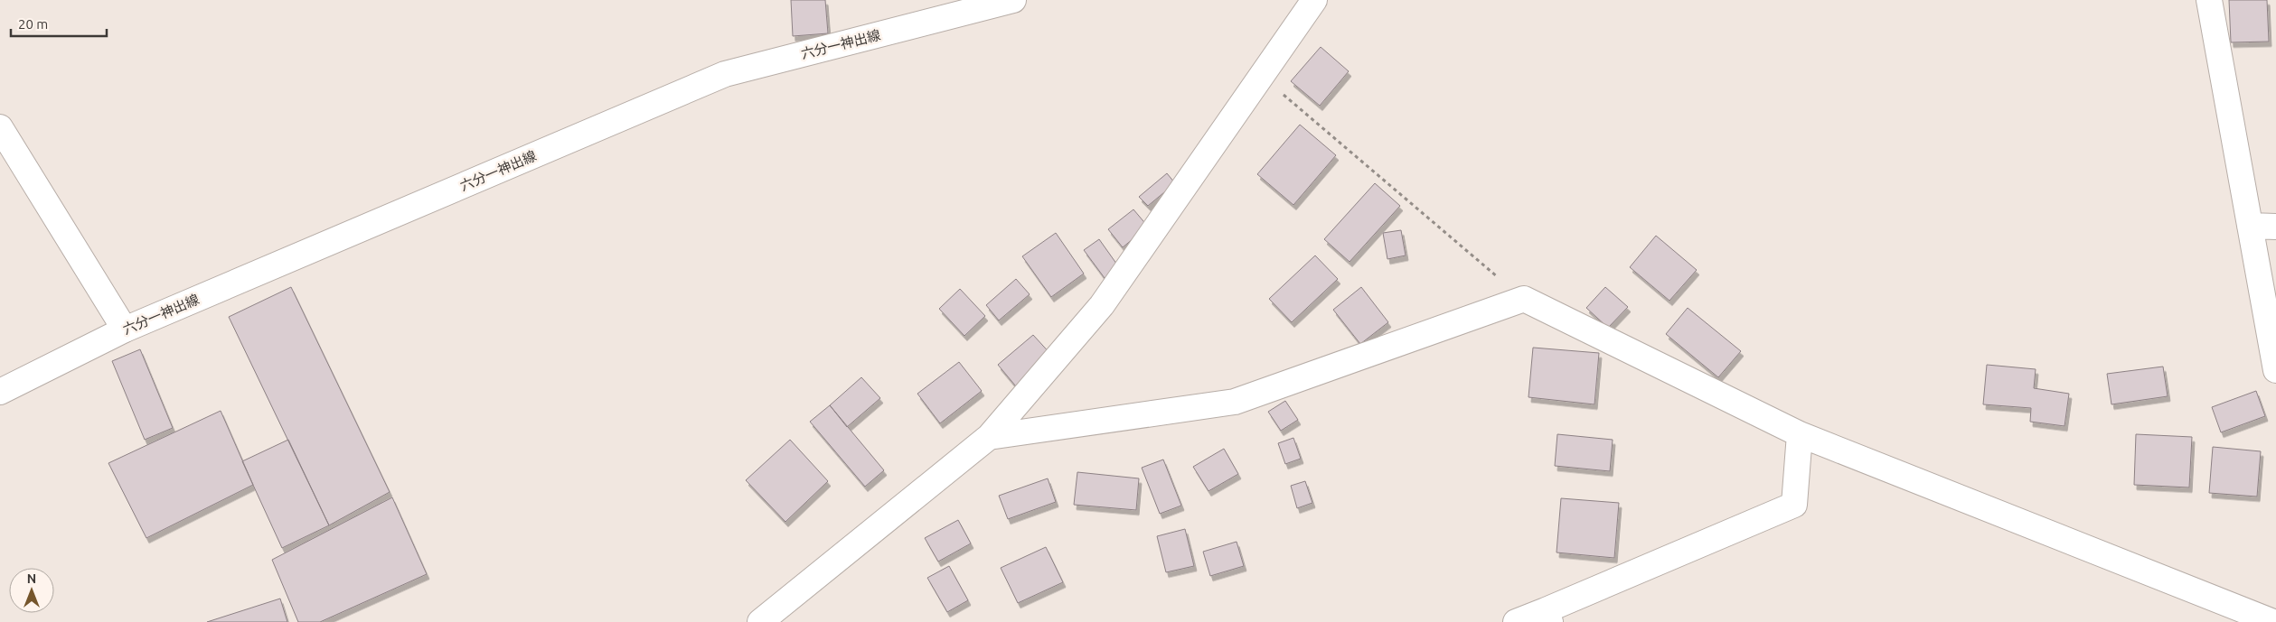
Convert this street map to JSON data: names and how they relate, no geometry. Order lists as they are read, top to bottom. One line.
{"streets":{"street":["六分一神出線"]},"scale_bar":"20 m","north":"top"}
